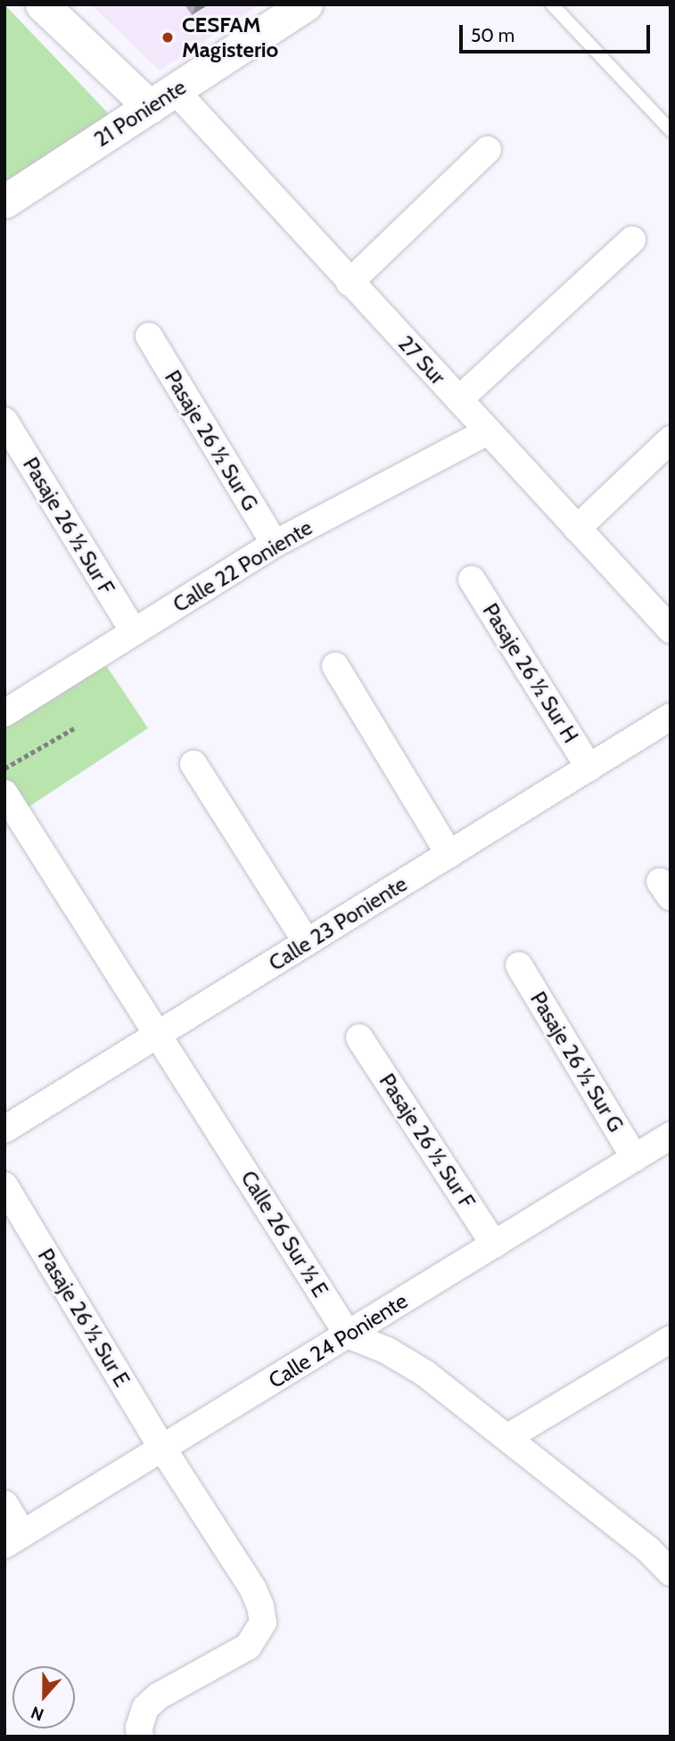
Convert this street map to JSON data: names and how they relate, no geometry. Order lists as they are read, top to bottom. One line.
{"streets":{"street":["21 Poniente","27 Sur","Pasaje 26 ½ Sur G","Pasaje 26 ½ Sur F","Calle 22 Poniente","Pasaje 26 ½ Sur H","Calle 23 Poniente","Calle 26 Sur ½ E","Pasaje 26 ½ Sur E","Calle 24 Poniente"]},"crossings":[["21 Poniente","27 Sur"],["27 Sur","Calle 22 Poniente"],["Pasaje 26 ½ Sur G","Calle 22 Poniente"],["Pasaje 26 ½ Sur G","Calle 24 Poniente"],["Pasaje 26 ½ Sur F","Calle 22 Poniente"],["Pasaje 26 ½ Sur F","Calle 24 Poniente"],["Pasaje 26 ½ Sur H","Calle 23 Poniente"],["Calle 23 Poniente","Calle 26 Sur ½ E"],["Calle 26 Sur ½ E","Calle 24 Poniente"],["Pasaje 26 ½ Sur E","Calle 24 Poniente"]],"places":["CESFAM Magisterio"],"scale_bar":"50 m","north":"bottom"}
